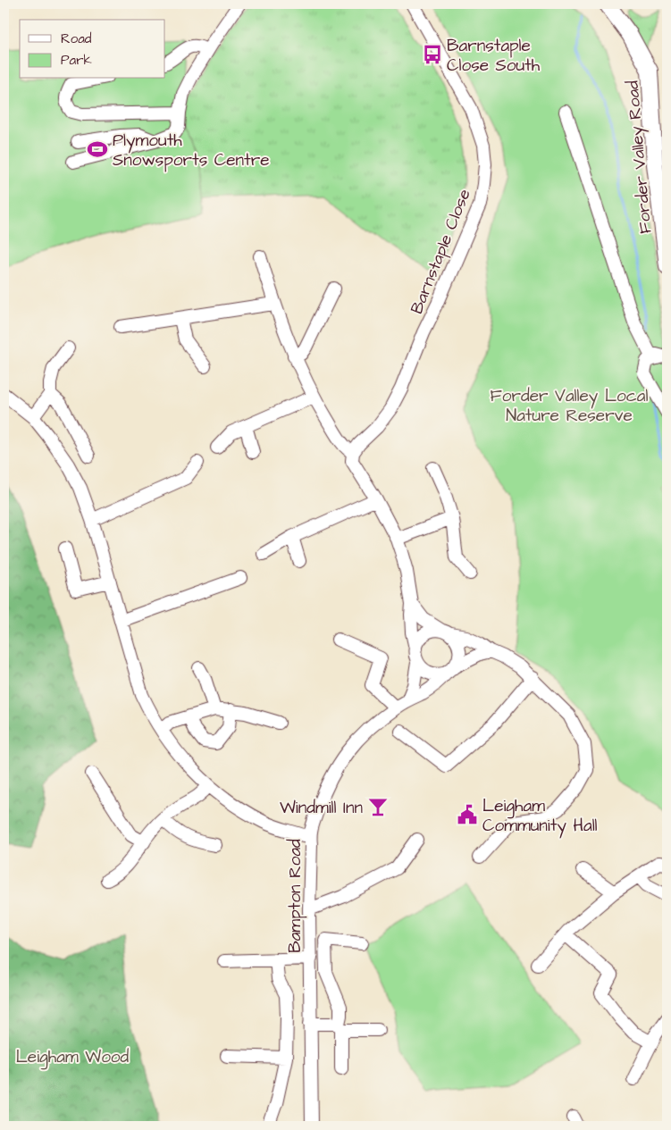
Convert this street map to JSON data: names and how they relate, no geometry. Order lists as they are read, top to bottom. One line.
{"streets":{"main road":["Forder Valley Road"],"street":["Barnstaple Close","Bampton Road"]},"parks":["Forder Valley Local Nature Reserve","Leigham Wood"],"places":{"bus stop":["Barnstaple Close South"],"sports":["Plymouth Snowsports Centre"],"bar":["Windmill Inn"],"public building":["Leigham Community Hall"]},"legend":["Road","Park"]}
